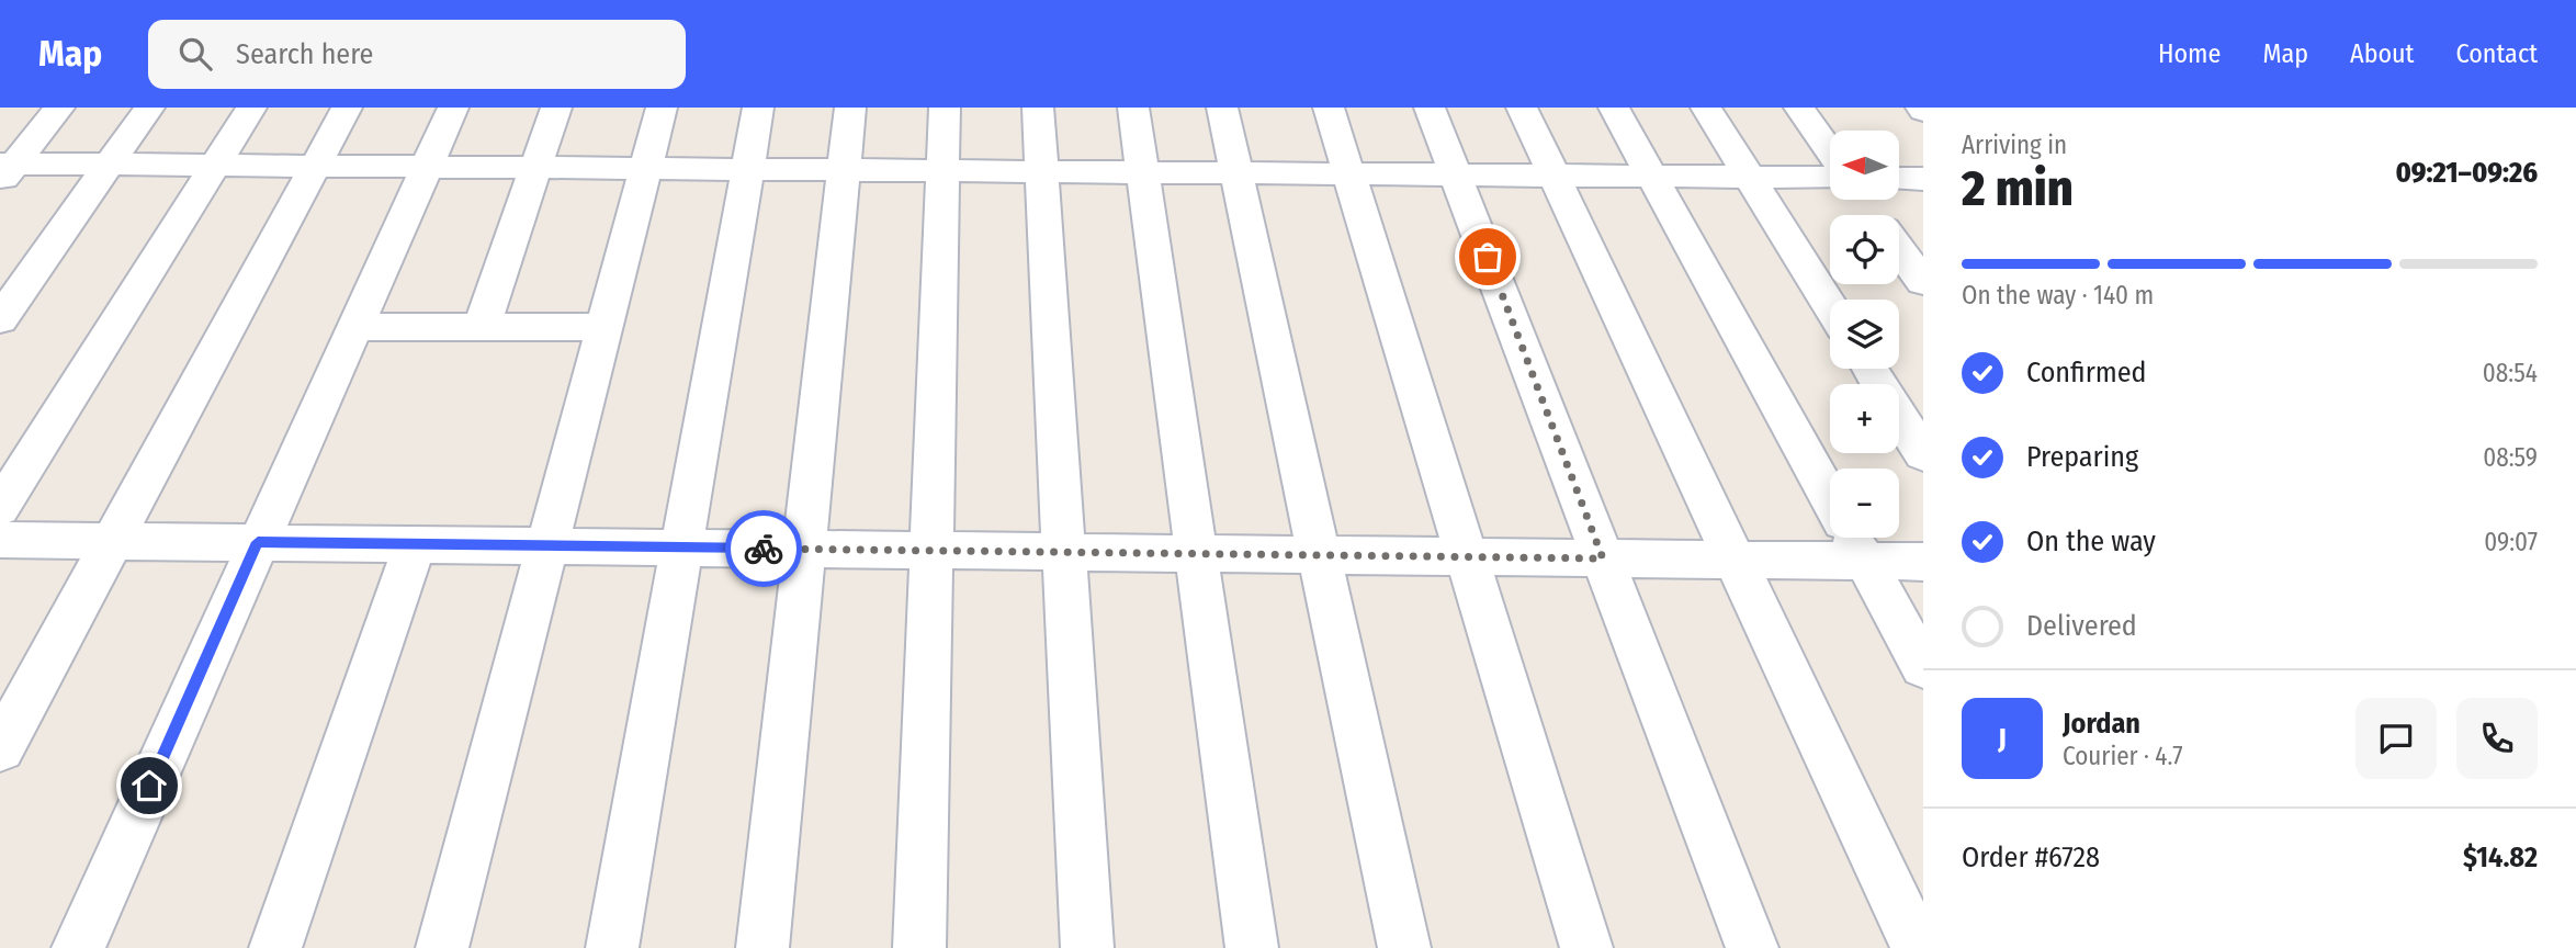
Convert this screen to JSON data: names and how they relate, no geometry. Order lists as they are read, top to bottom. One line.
{"north":"left","page":{"header":"Map","search":"Search here","nav":["Home","Map","About","Contact"],"heading":["2 min","Arriving in","09:21–09:26"],"panel":["Jordan","Courier · 4.7","Order #6728","$14.82"],"map_buttons":["+","−"],"bar":"On the way · 140 m","list":[["Confirmed","08:54"],["Preparing","08:59"],["On the way","09:07"],"Delivered"],"round":"J"}}
